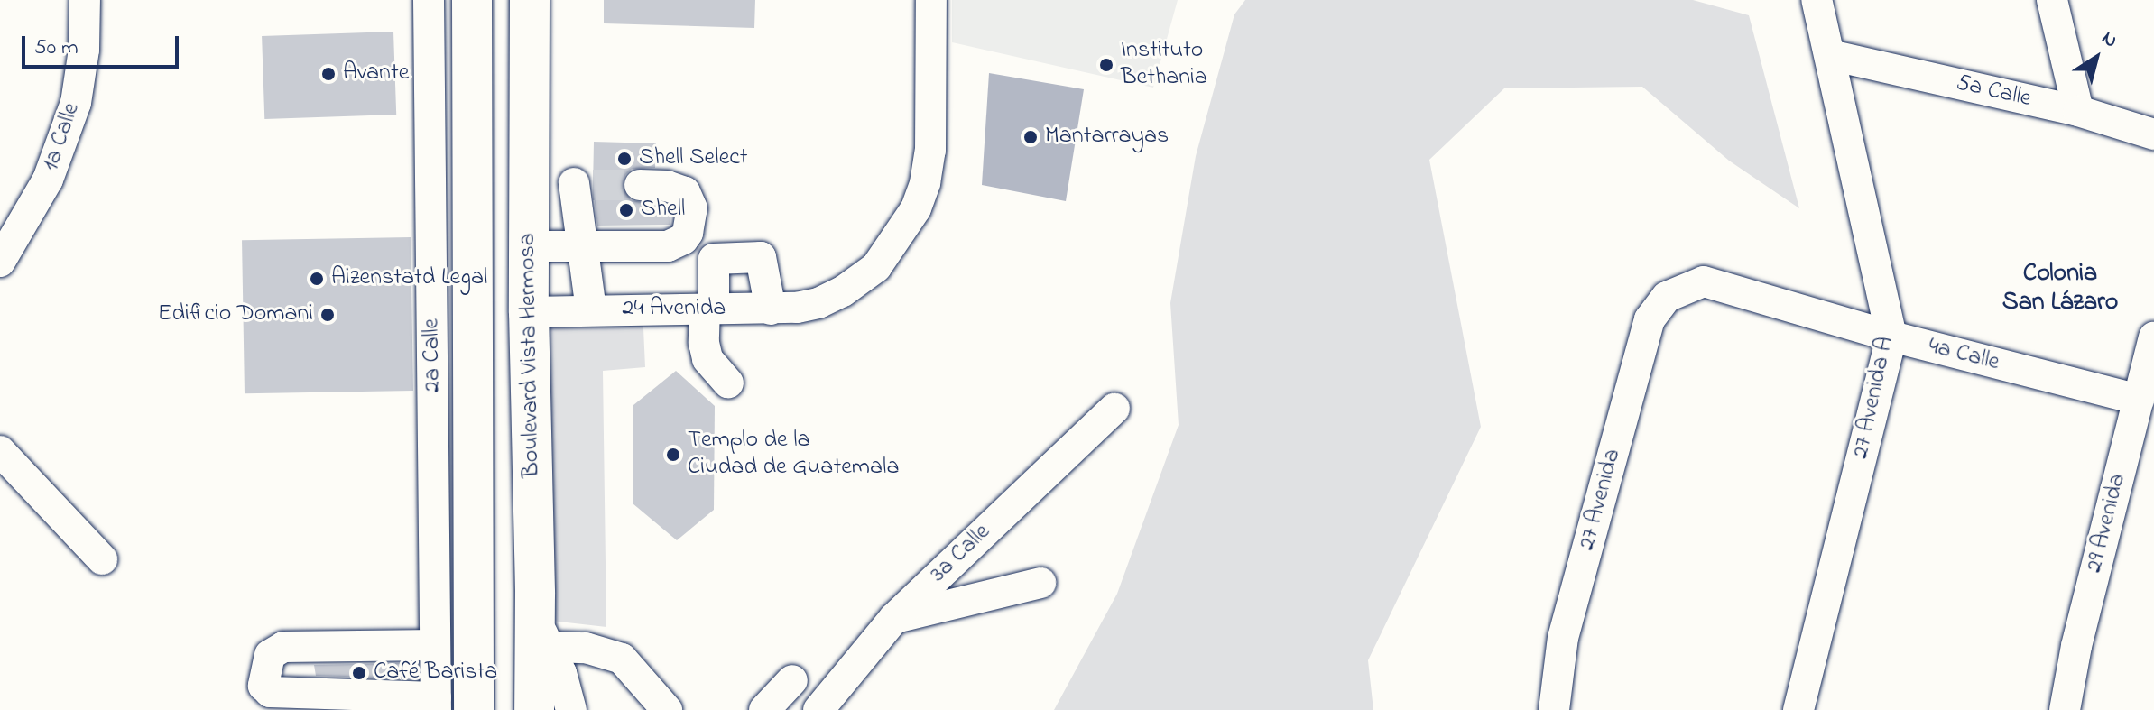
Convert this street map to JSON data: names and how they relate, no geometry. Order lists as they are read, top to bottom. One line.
{"streets":{"main road":["Boulevard Vista Hermosa"],"street":["5a Calle","1a Calle","24 Avenida","2a Calle","4a Calle","27 Avenida A","27 Avenida","29 Avenida","3a Calle"]},"crossings":[["5a Calle","27 Avenida A"],["24 Avenida","Boulevard Vista Hermosa"],["4a Calle","27 Avenida A"],["4a Calle","27 Avenida"],["4a Calle","29 Avenida"]],"districts":["Colonia San Lázaro"],"places":["Instituto Bethania","Avante","Mantarrayas","Shell Select","Shell","Aizenstatd Legal","Edificio Domani","Templo de la Ciudad de Guatemala","Café Barista"],"scale_bar":"50 m","north":"top right"}
